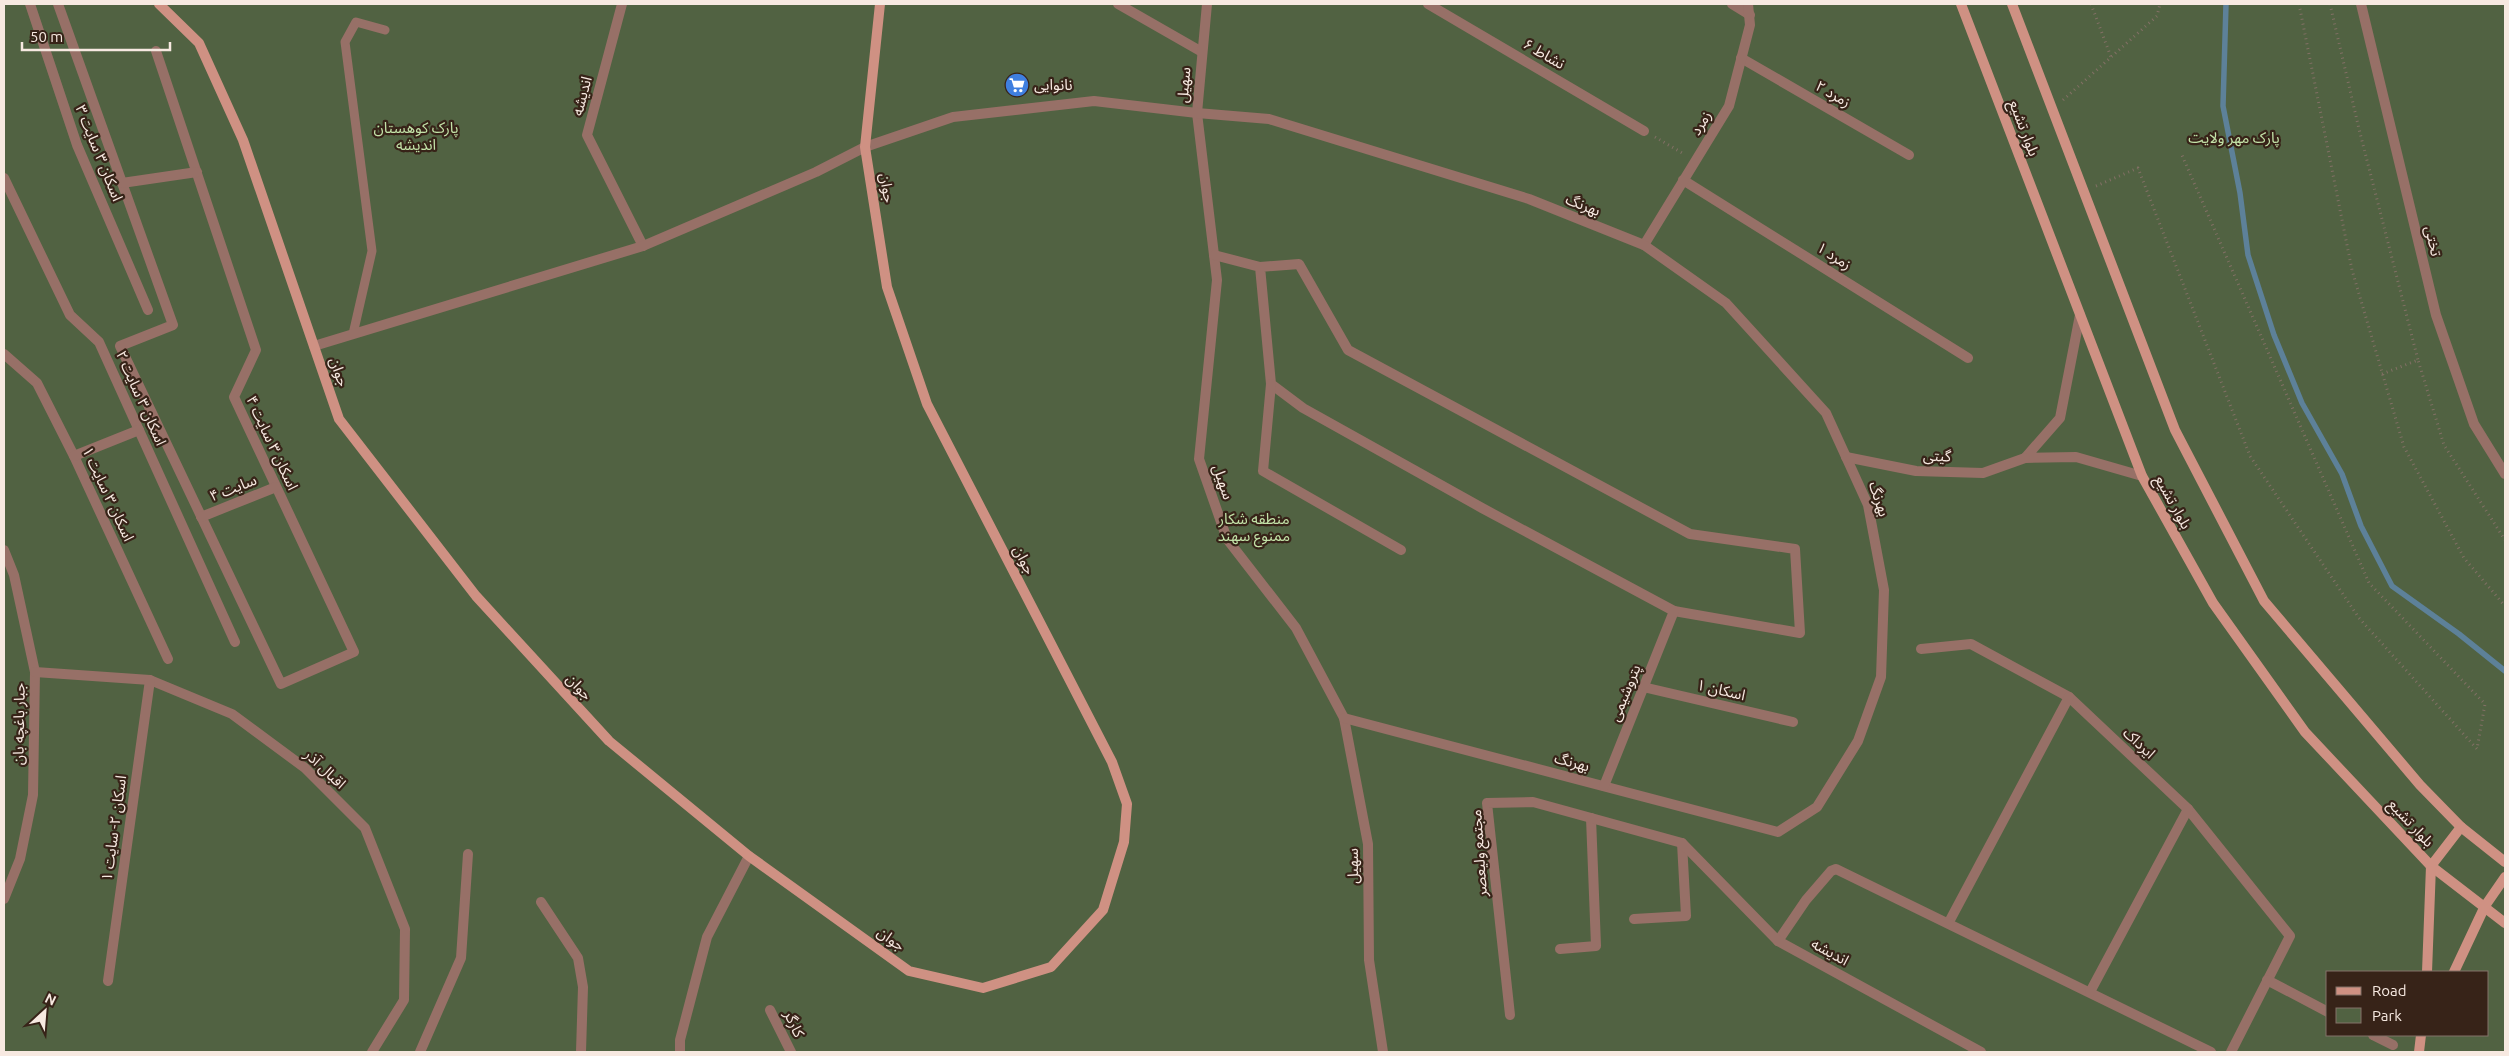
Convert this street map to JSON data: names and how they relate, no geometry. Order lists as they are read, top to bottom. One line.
{"streets":{"street":["نشاط ۶","سهیل","زمرد ۲","اندیشه","زمرد","بلوار تشیع","اسکان ۳ سایت ۳","جوان","بهرنگ","تختی","زمرد ۱","اسکان ۳ سایت ۲","اسکان ۳ سایت ۴","گیتی","سایت ۴","اسکان ۳ سایت ۱","اسکان ۱","پتروشیمی","جبار باغچه بان","ایرداک","اقبال آذر","اسکان ۲- سایت ۱","مجتمع ولیعصر","کارگر"]},"crossings":[["سهیل","بهرنگ"],["زمرد ۲","زمرد"],["اندیشه","بهرنگ"],["اندیشه","مجتمع ولیعصر"],["زمرد","بهرنگ"],["زمرد","زمرد ۱"],["بلوار تشیع","گیتی"],["جوان","بهرنگ"],["بهرنگ","گیتی"],["بهرنگ","پتروشیمی"],["اسکان ۳ سایت ۴","سایت ۴"],["اسکان ۱","پتروشیمی"],["جبار باغچه بان","اقبال آذر"],["اقبال آذر","اسکان ۲- سایت ۱"]],"parks":["پارک کوهستان اندیشه","پارک مهر ولایت","منطقه شکار ممنوع سهند"],"places":{"supermarket":["نانوایی"]},"legend":["Road","Park"],"scale_bar":"50 m","north":"top right"}
